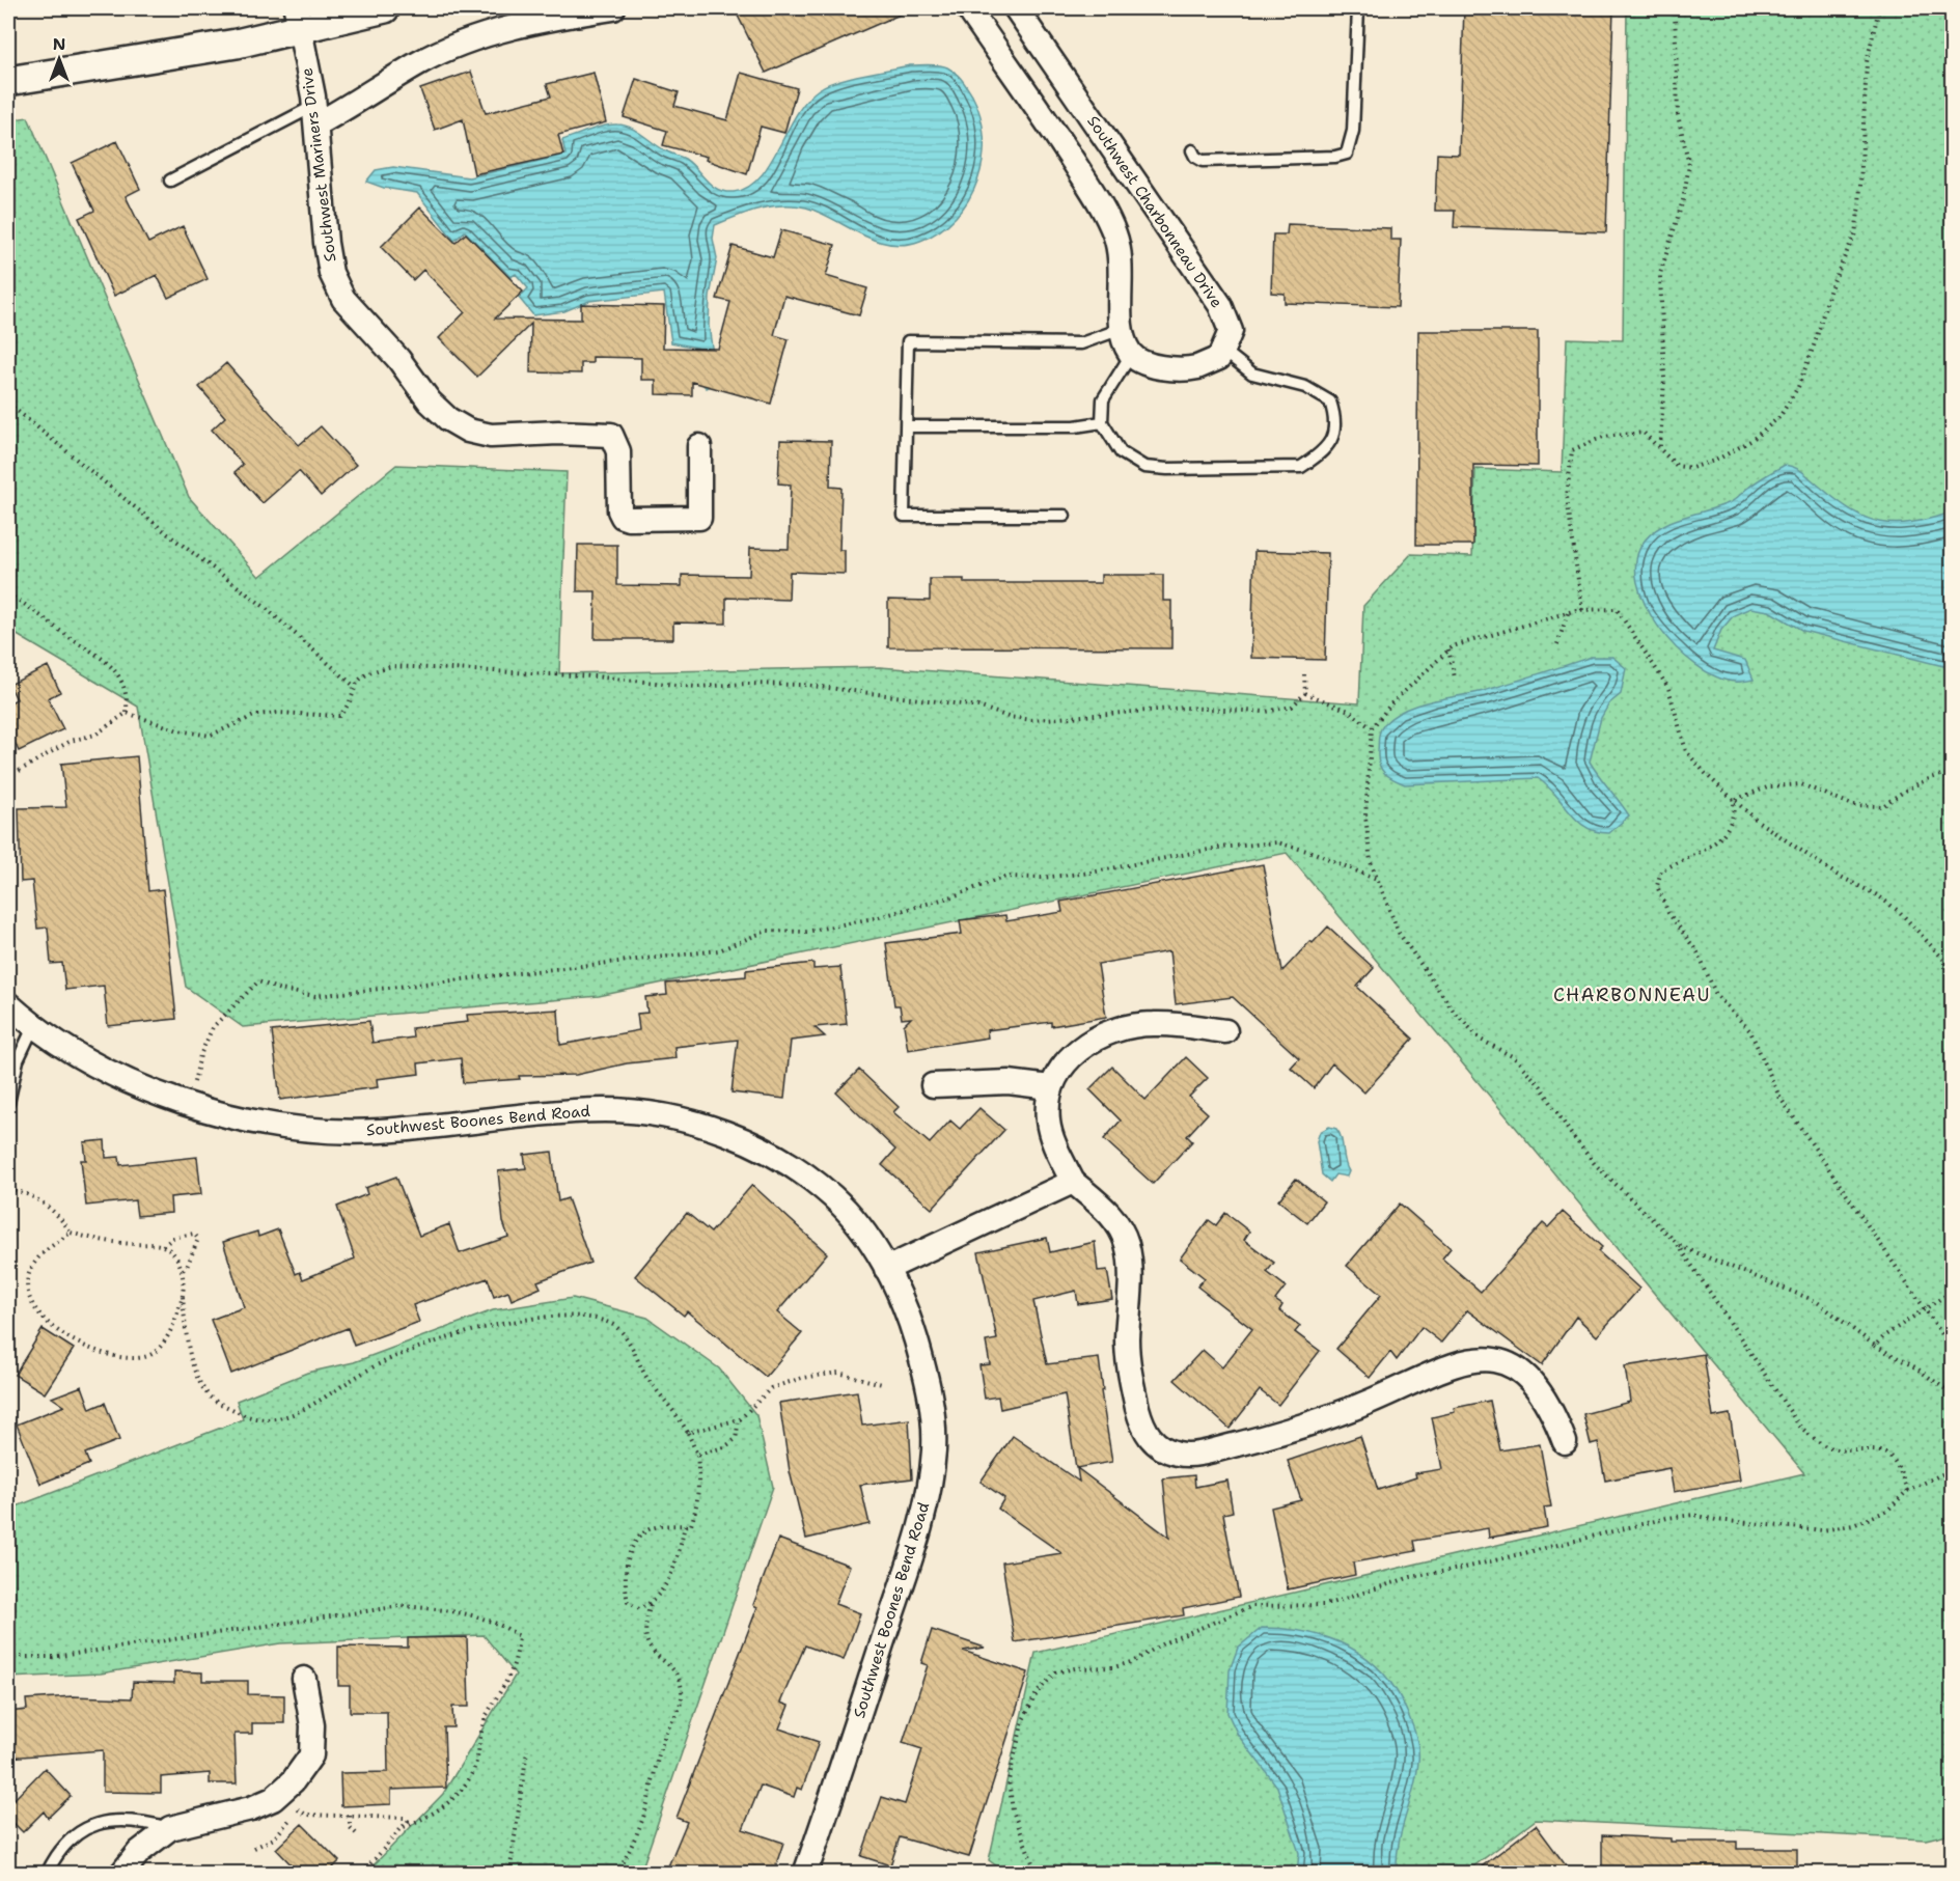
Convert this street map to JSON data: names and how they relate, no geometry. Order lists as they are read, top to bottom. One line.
{"streets":{"street":["Southwest Mariners Drive","Southwest Charbonneau Drive","Southwest Boones Bend Road"]},"districts":["CHARBONNEAU"],"north":"top"}
